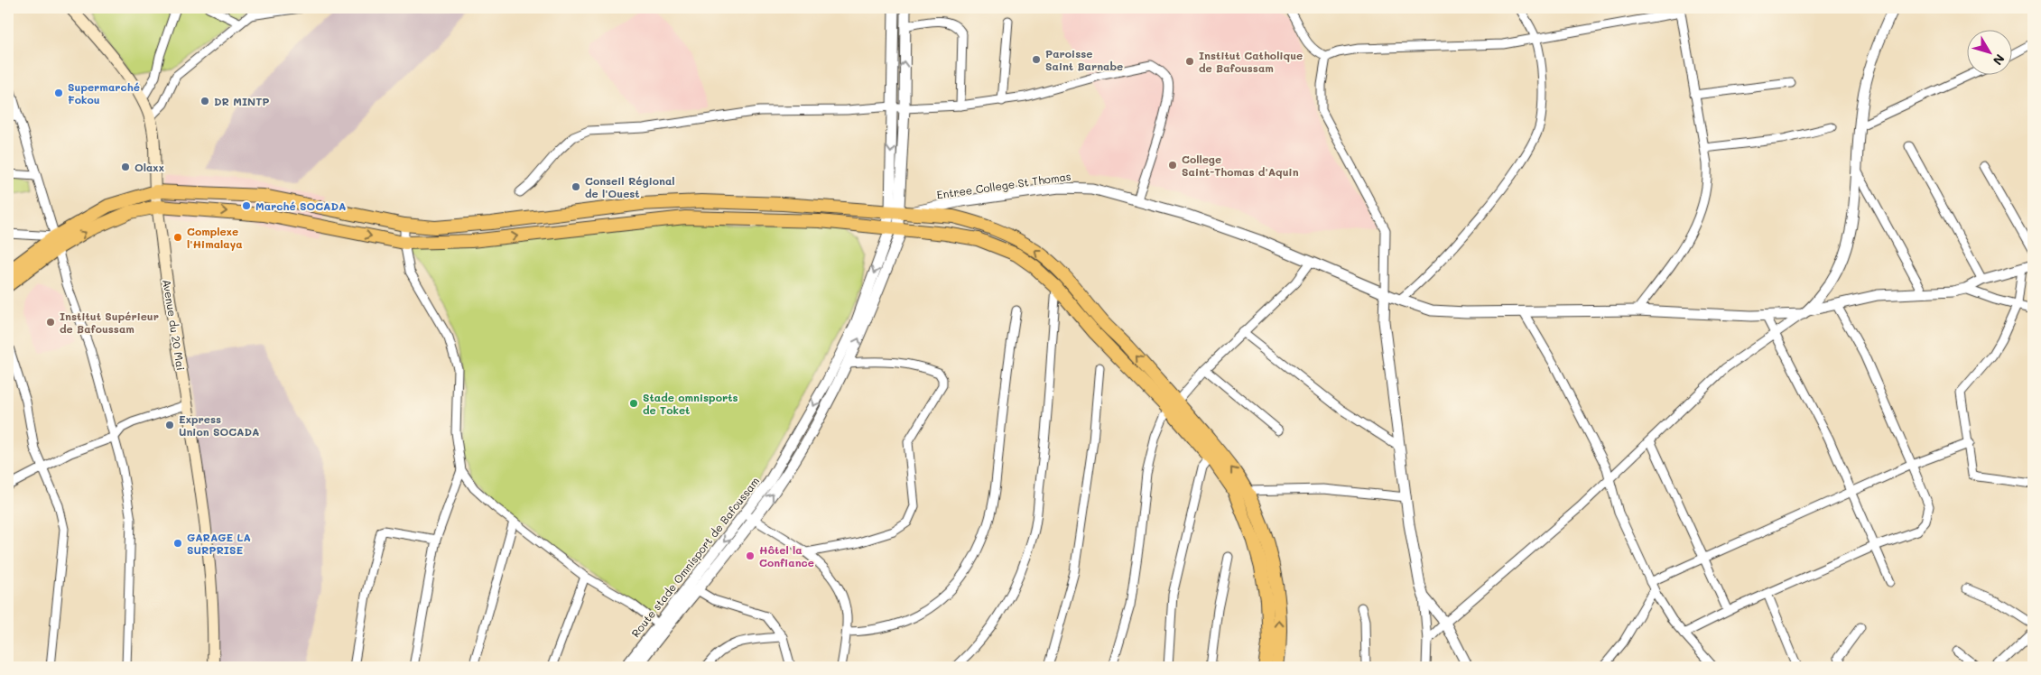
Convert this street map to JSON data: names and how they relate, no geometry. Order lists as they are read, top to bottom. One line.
{"streets":{"main road":["Avenue du 20 Mai"],"street":["Entree College St Thomas","Route stade Omnisport de Bafoussam"]},"crossings":[["Entree College St Thomas","Route stade Omnisport de Bafoussam"]],"places":["Paroisse Saint Barnabe","Institut Catholique de Bafoussam","Supermarché Fokou","DR MINTP","College Saint-Thomas d'Aquin","Olaxx","Conseil Régional de l'Ouest","Marché SOCADA","Complexe l'Himalaya","Institut Supérieur de Bafoussam","Stade omnisports de Toket","Express Union SOCADA","GARAGE LA SURPRISE","Hôtel la Confiance"],"north":"bottom right"}
